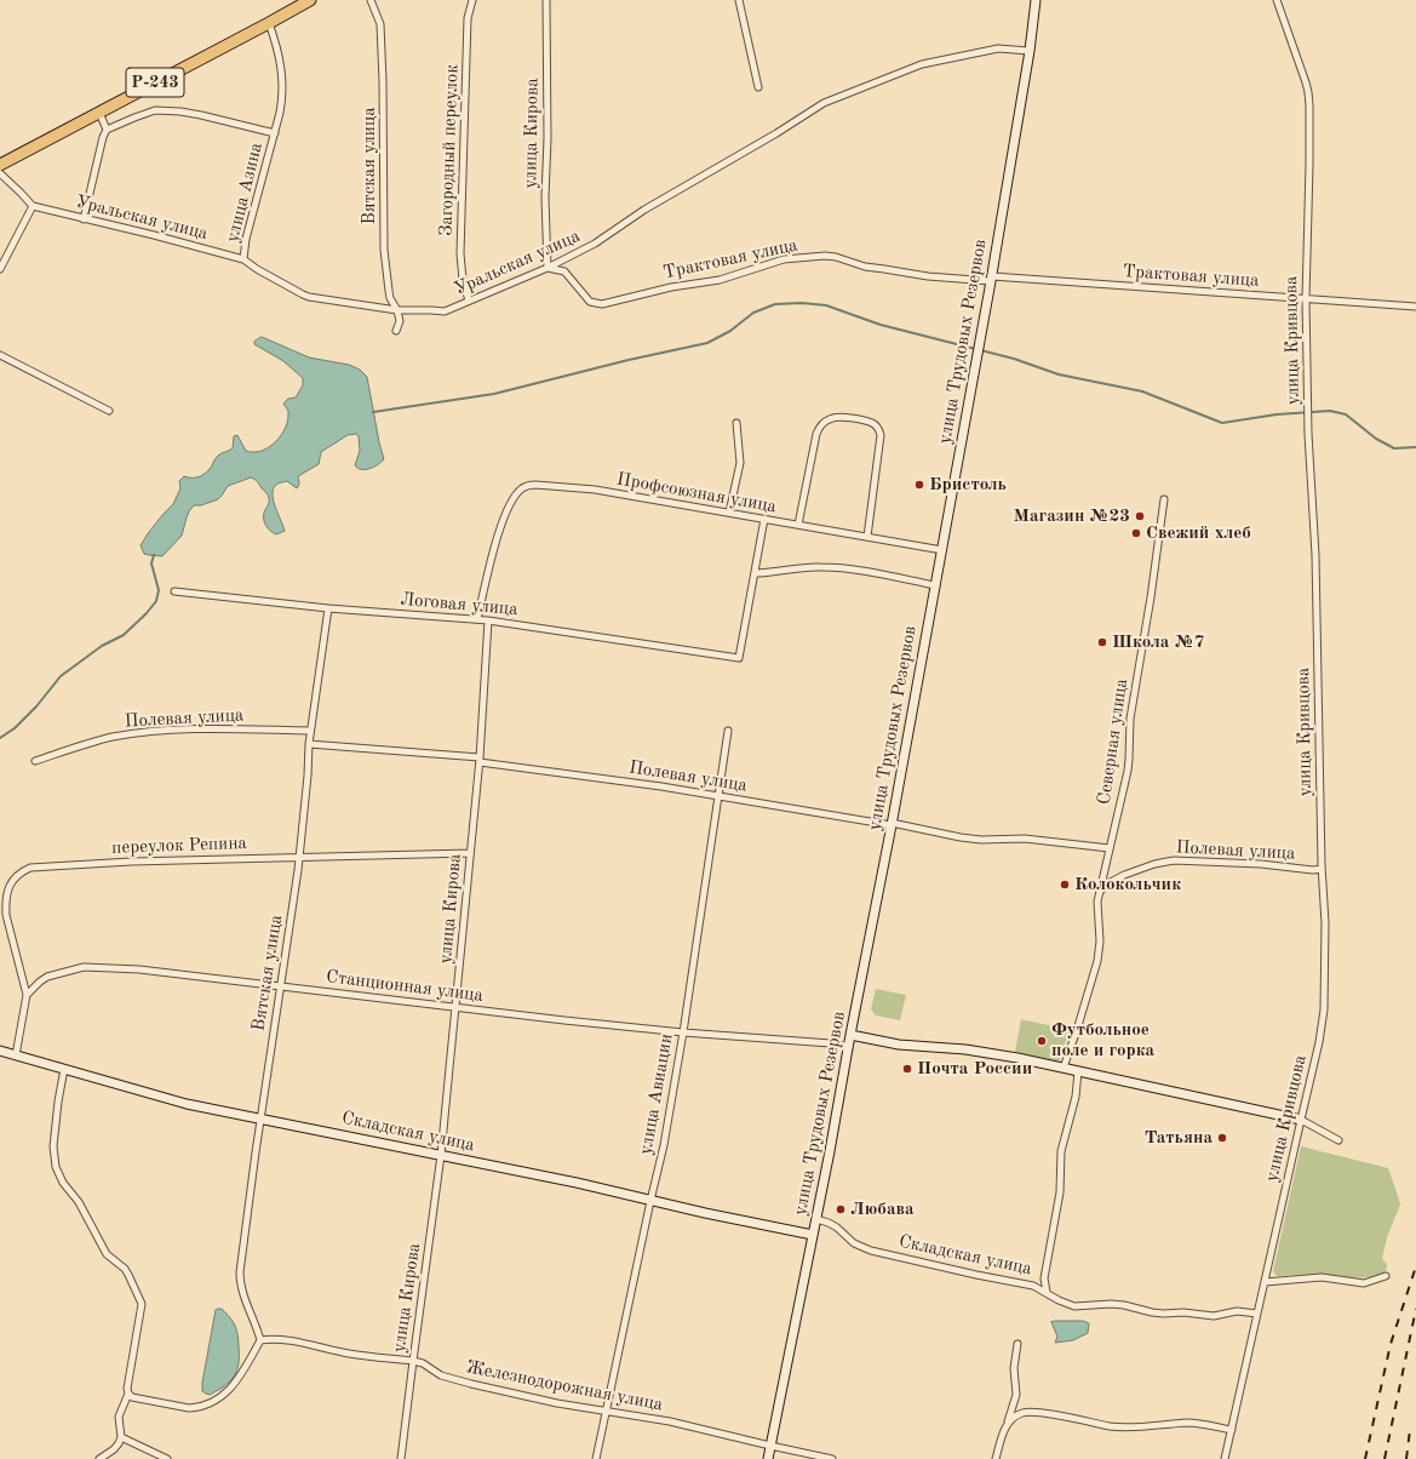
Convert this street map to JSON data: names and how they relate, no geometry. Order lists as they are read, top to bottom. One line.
{"streets":{"highway":["Р-243"],"main road":["улица Трудовых Резервов","Складская улица"],"street":["улица Кирова","Загородный переулок","Вятская улица","улица Азина","Уральская улица","Трактовая улица","улица Кривцова","Профсоюзная улица","Логовая улица","Полевая улица","Северная улица","переулок Репина","Станционная улица","улица Авиации","Железнодорожная улица"]},"crossings":[["Р-243","улица Азина"],["улица Кирова","Уральская улица"],["улица Кирова","Трактовая улица"],["улица Кирова","Логовая улица"],["улица Кирова","Полевая улица"],["улица Кирова","переулок Репина"],["улица Кирова","Станционная улица"],["улица Кирова","Складская улица"],["улица Кирова","Железнодорожная улица"],["Загородный переулок","Уральская улица"],["Вятская улица","Уральская улица"],["Вятская улица","Логовая улица"],["Вятская улица","Полевая улица"],["Вятская улица","переулок Репина"],["Вятская улица","Станционная улица"],["Вятская улица","Складская улица"],["Вятская улица","Железнодорожная улица"],["улица Азина","Уральская улица"],["Уральская улица","Трактовая улица"],["Уральская улица","улица Трудовых Резервов"],["Трактовая улица","улица Кривцова"],["Трактовая улица","улица Трудовых Резервов"],["улица Кривцова","Полевая улица"],["улица Кривцова","Складская улица"],["улица Трудовых Резервов","Профсоюзная улица"],["улица Трудовых Резервов","Полевая улица"],["улица Трудовых Резервов","Станционная улица"],["улица Трудовых Резервов","Складская улица"],["улица Трудовых Резервов","Железнодорожная улица"],["Профсоюзная улица","Логовая улица"],["Полевая улица","Северная улица"],["Полевая улица","улица Авиации"],["переулок Репина","Станционная улица"],["Станционная улица","улица Авиации"],["улица Авиации","Складская улица"],["улица Авиации","Железнодорожная улица"]],"places":["Бристоль","Магазин №23","Свежий хлеб","Школа №7","Колокольчик","Футбольное поле и горка","Почта России","Татьяна","Любава"]}
